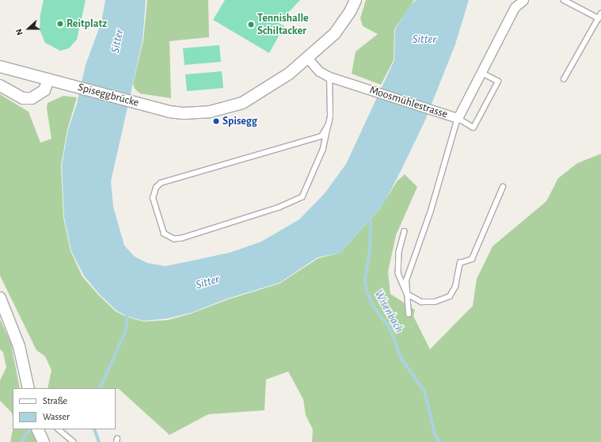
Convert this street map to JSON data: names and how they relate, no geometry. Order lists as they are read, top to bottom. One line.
{"streets":{"street":["Spiseggbrücke","Moosmühlestrasse"]},"crossings":[["Spiseggbrücke","Moosmühlestrasse"]],"water":["Sitter","Wisenbach"],"places":["Reitplatz","Tennishalle Schiltacker","Spisegg"],"legend":["Straße","Wasser"],"north":"left"}
